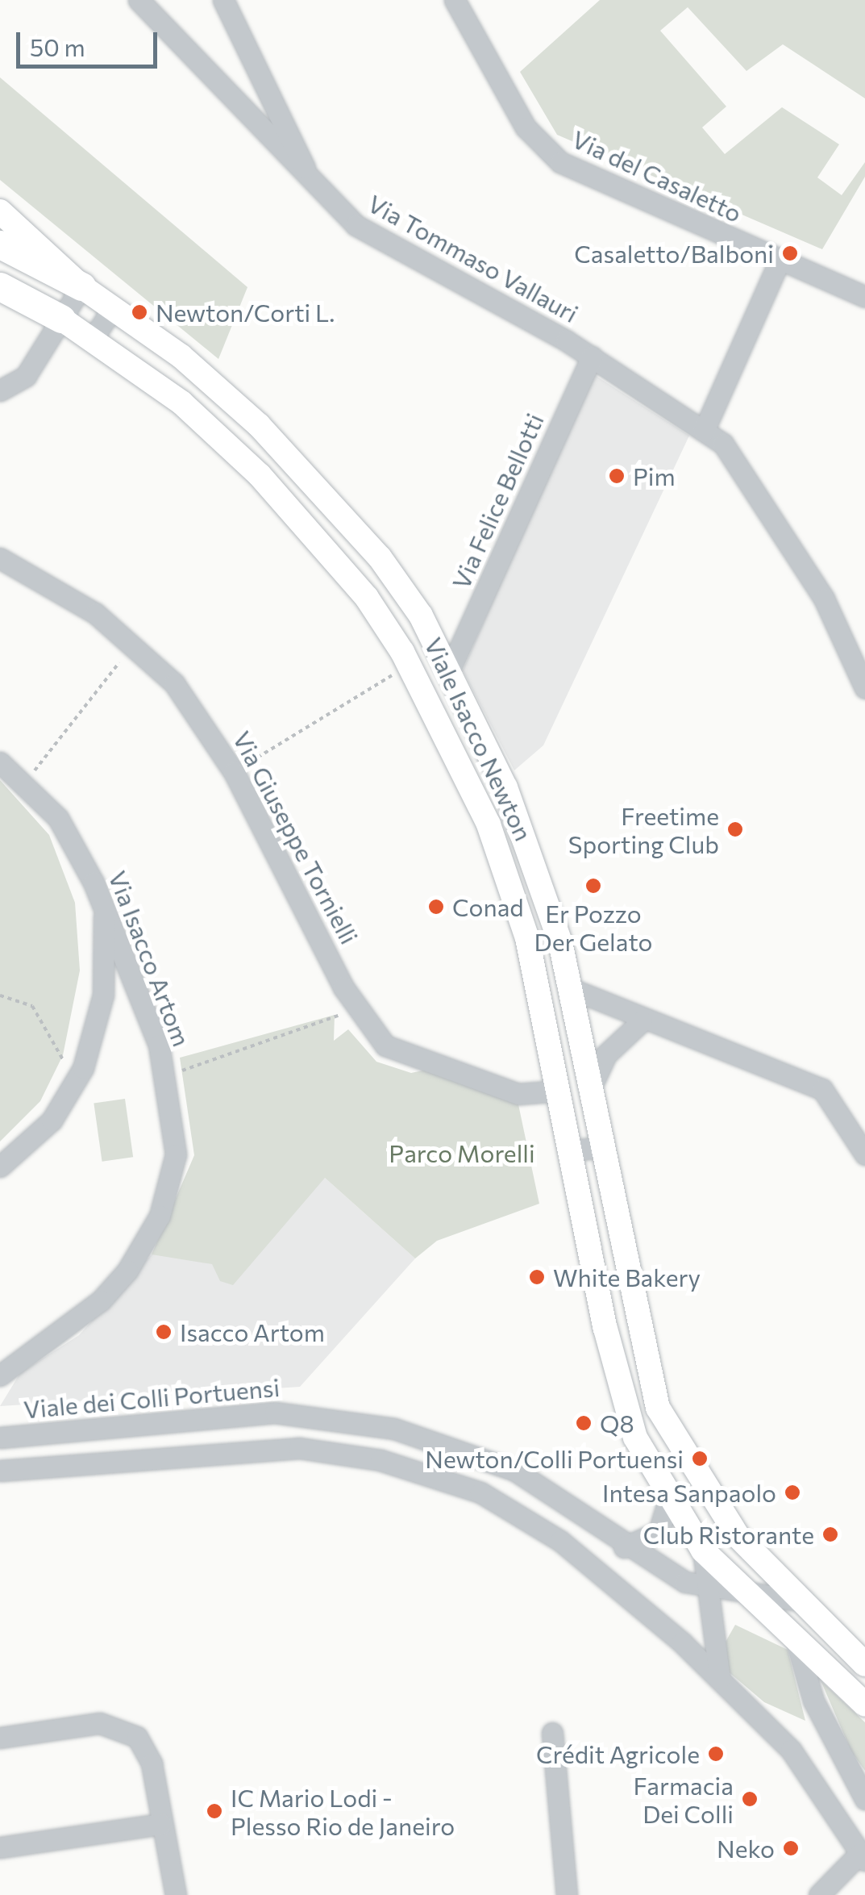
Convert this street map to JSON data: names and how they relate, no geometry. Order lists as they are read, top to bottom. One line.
{"streets":{"highway":["Viale Isacco Newton"],"street":["Via del Casaletto","Via Tommaso Vallauri","Via Felice Bellotti","Via Giuseppe Tornielli","Via Isacco Artom","Viale dei Colli Portuensi"]},"crossings":[["Via Tommaso Vallauri","Via Felice Bellotti"],["Via Felice Bellotti","Viale Isacco Newton"],["Viale Isacco Newton","Via Giuseppe Tornielli"],["Viale Isacco Newton","Viale dei Colli Portuensi"]],"parks":["Parco Morelli"],"places":["Casaletto/Balboni","Newton/Corti L.","Pim","Freetime Sporting Club","Er Pozzo Der Gelato","Conad","White Bakery","Isacco Artom","Q8","Newton/Colli Portuensi","Intesa Sanpaolo","Club Ristorante","Crédit Agricole","Farmacia Dei Colli","IC Mario Lodi - Plesso Rio de Janeiro","Neko"],"scale_bar":"50 m"}
